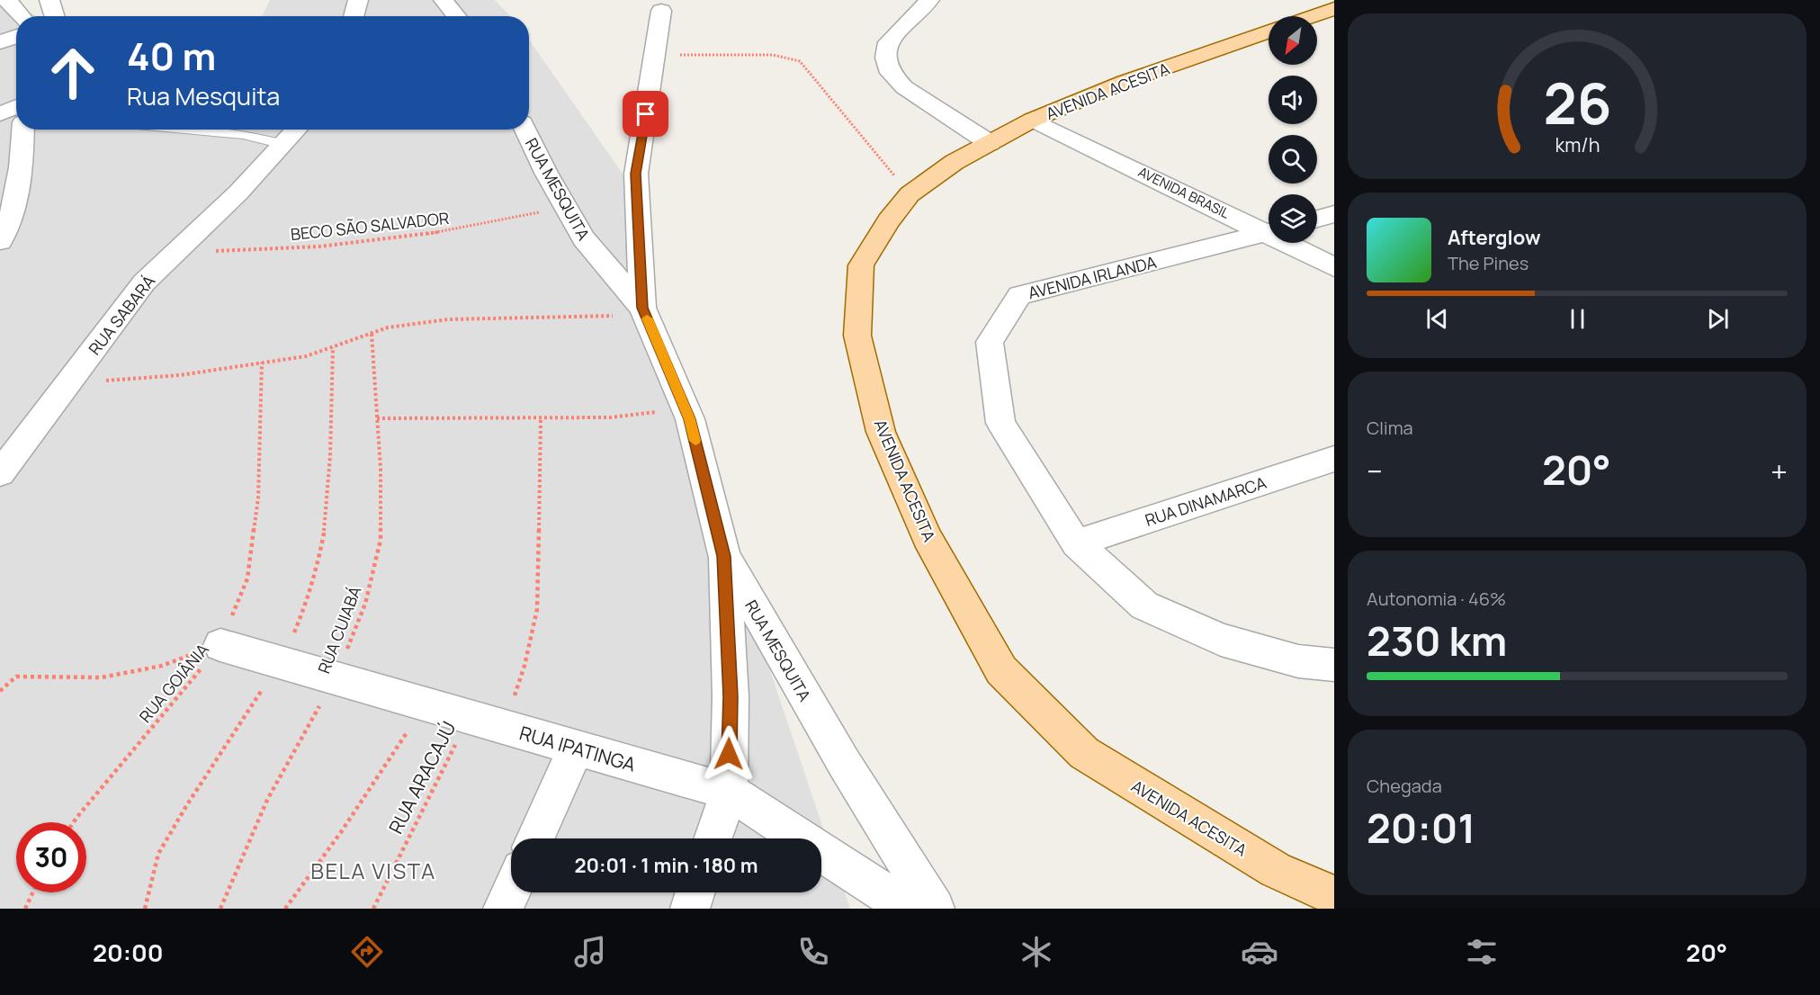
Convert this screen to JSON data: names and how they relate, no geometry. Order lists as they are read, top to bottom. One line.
{"streets":{"main road":["AVENIDA ACESITA"],"street":["RUA MESQUITA","AVENIDA BRASIL","AVENIDA IRLANDA","RUA SABARÁ","RUA DINAMARCA","RUA IPATINGA"],"path":["BECO SÃO SALVADOR","RUA CUIABÁ","RUA GOIÂNIA","RUA ARACAJÚ"]},"crossings":[["AVENIDA ACESITA","AVENIDA BRASIL"],["RUA MESQUITA","BECO SÃO SALVADOR"],["BECO SÃO SALVADOR","RUA SABARÁ"],["AVENIDA IRLANDA","RUA DINAMARCA"],["RUA CUIABÁ","RUA IPATINGA"],["RUA GOIÂNIA","RUA IPATINGA"],["RUA IPATINGA","RUA ARACAJÚ"]],"districts":["BELA VISTA"],"north":"bottom left","page":{"turn":["40 m","Rua Mesquita"],"song":["Afterglow","The Pines"],"tile":["Clima",["Autonomia · 46%","230 km"],["Chegada","20:01"]],"heat":["−","20°","+"],"limit":"30","trip":"20:01 · 1 min · 180 m","tabs":["20:00","20°"],"gauge":["26","km/h"]}}
